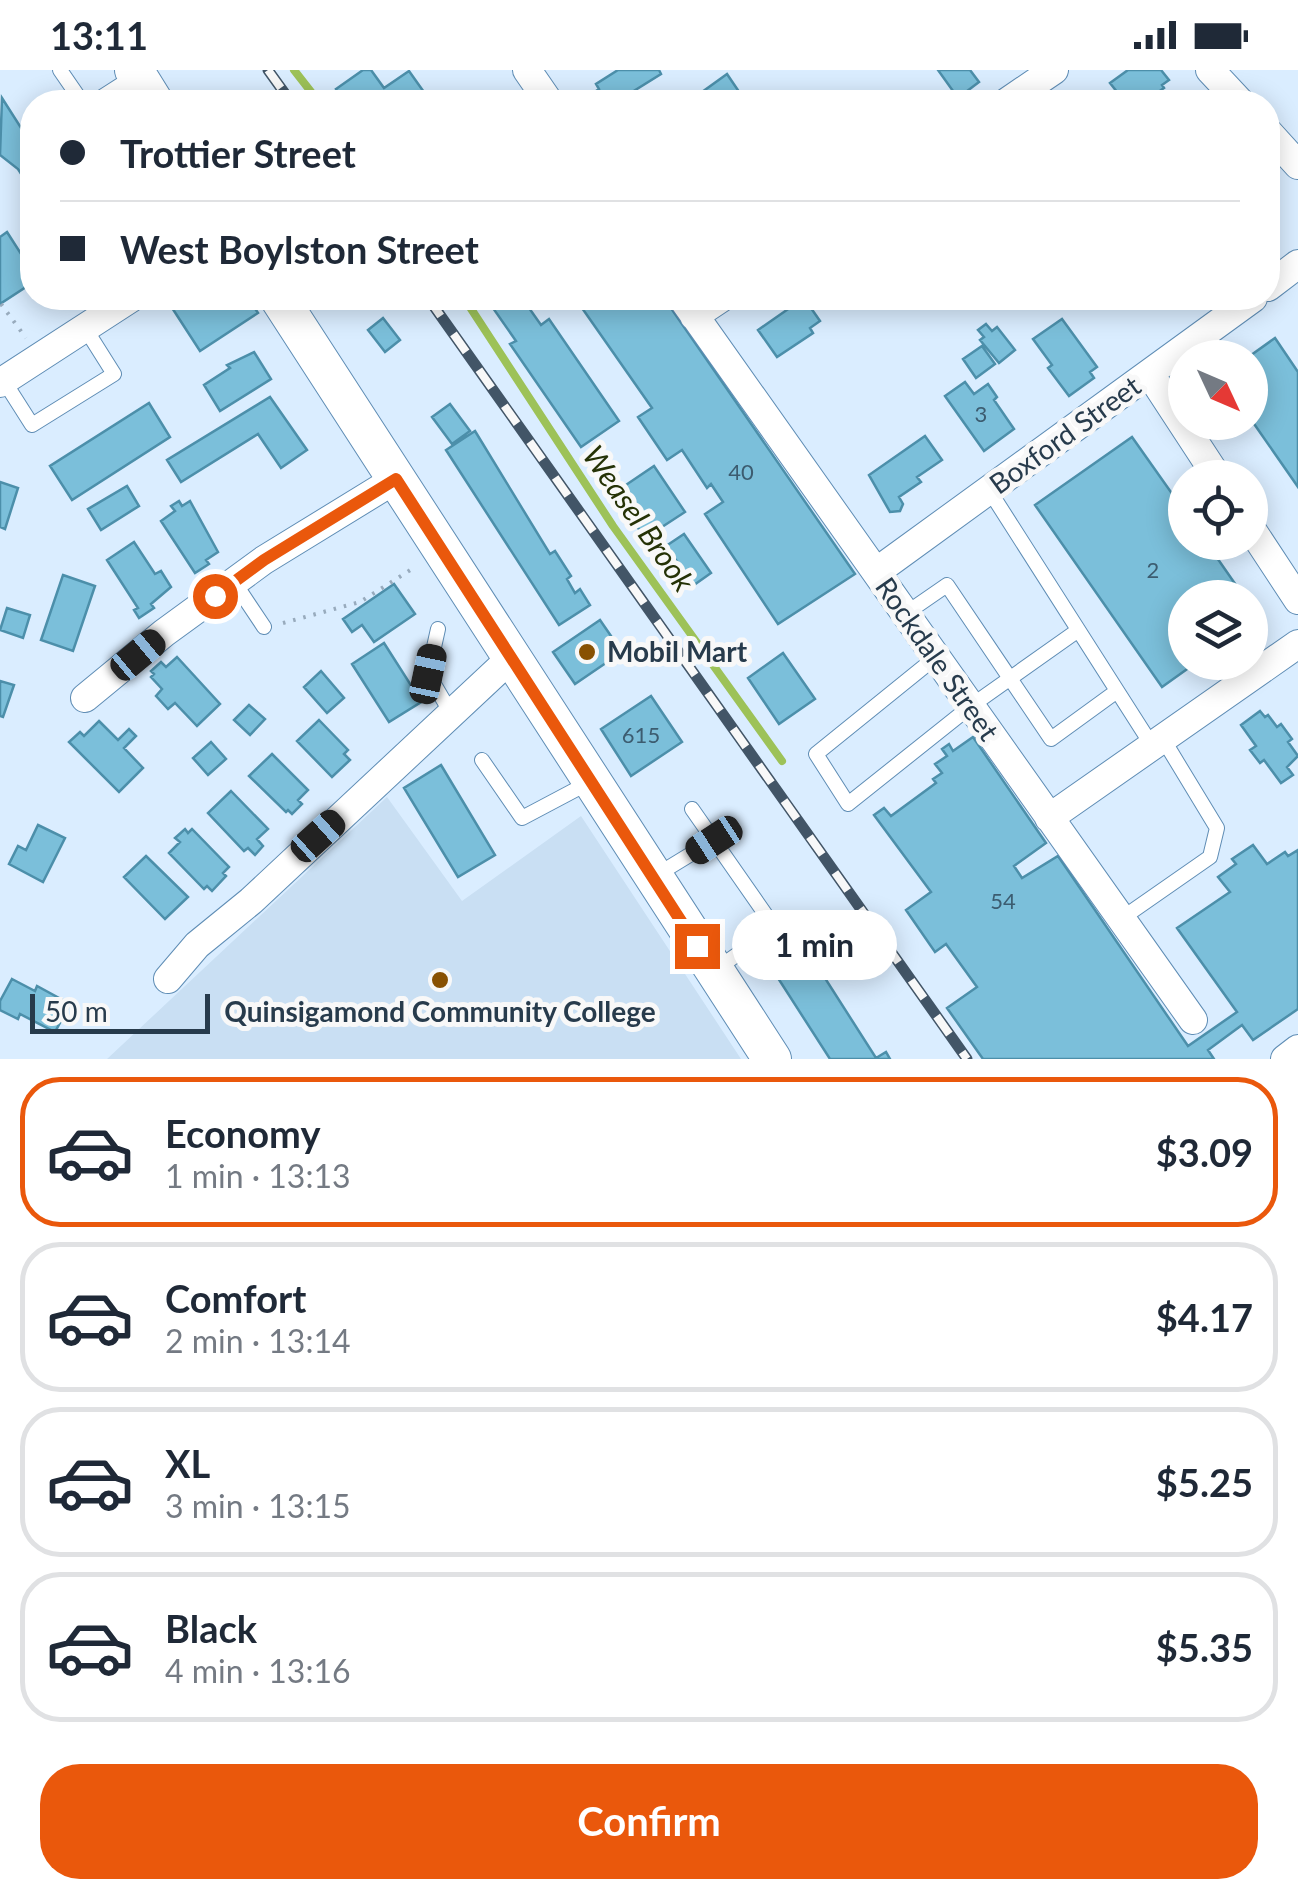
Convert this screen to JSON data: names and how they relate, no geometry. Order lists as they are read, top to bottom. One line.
{"streets":{"street":["Boxford Street","Rockdale Street"]},"crossings":[["Boxford Street","Rockdale Street"]],"water":["Weasel Brook"],"places":["Mobil Mart","Quinsigamond Community College"],"house_numbers":["3","40","2","615","54"],"scale_bar":"50 m","north":"bottom right","page":{"status":"13:11","banner":["Trottier Street","West Boylston Street"],"bubble":"1 min","scale":"50 m","list":[{"name":"Economy","note":"1 min · 13:13","value":"$3.09"},{"name":"Comfort","note":"2 min · 13:14","value":"$4.17"},{"name":"XL","note":"3 min · 13:15","value":"$5.25"},{"name":"Black","note":"4 min · 13:16","value":"$5.35"}],"buttons":"Confirm"}}
